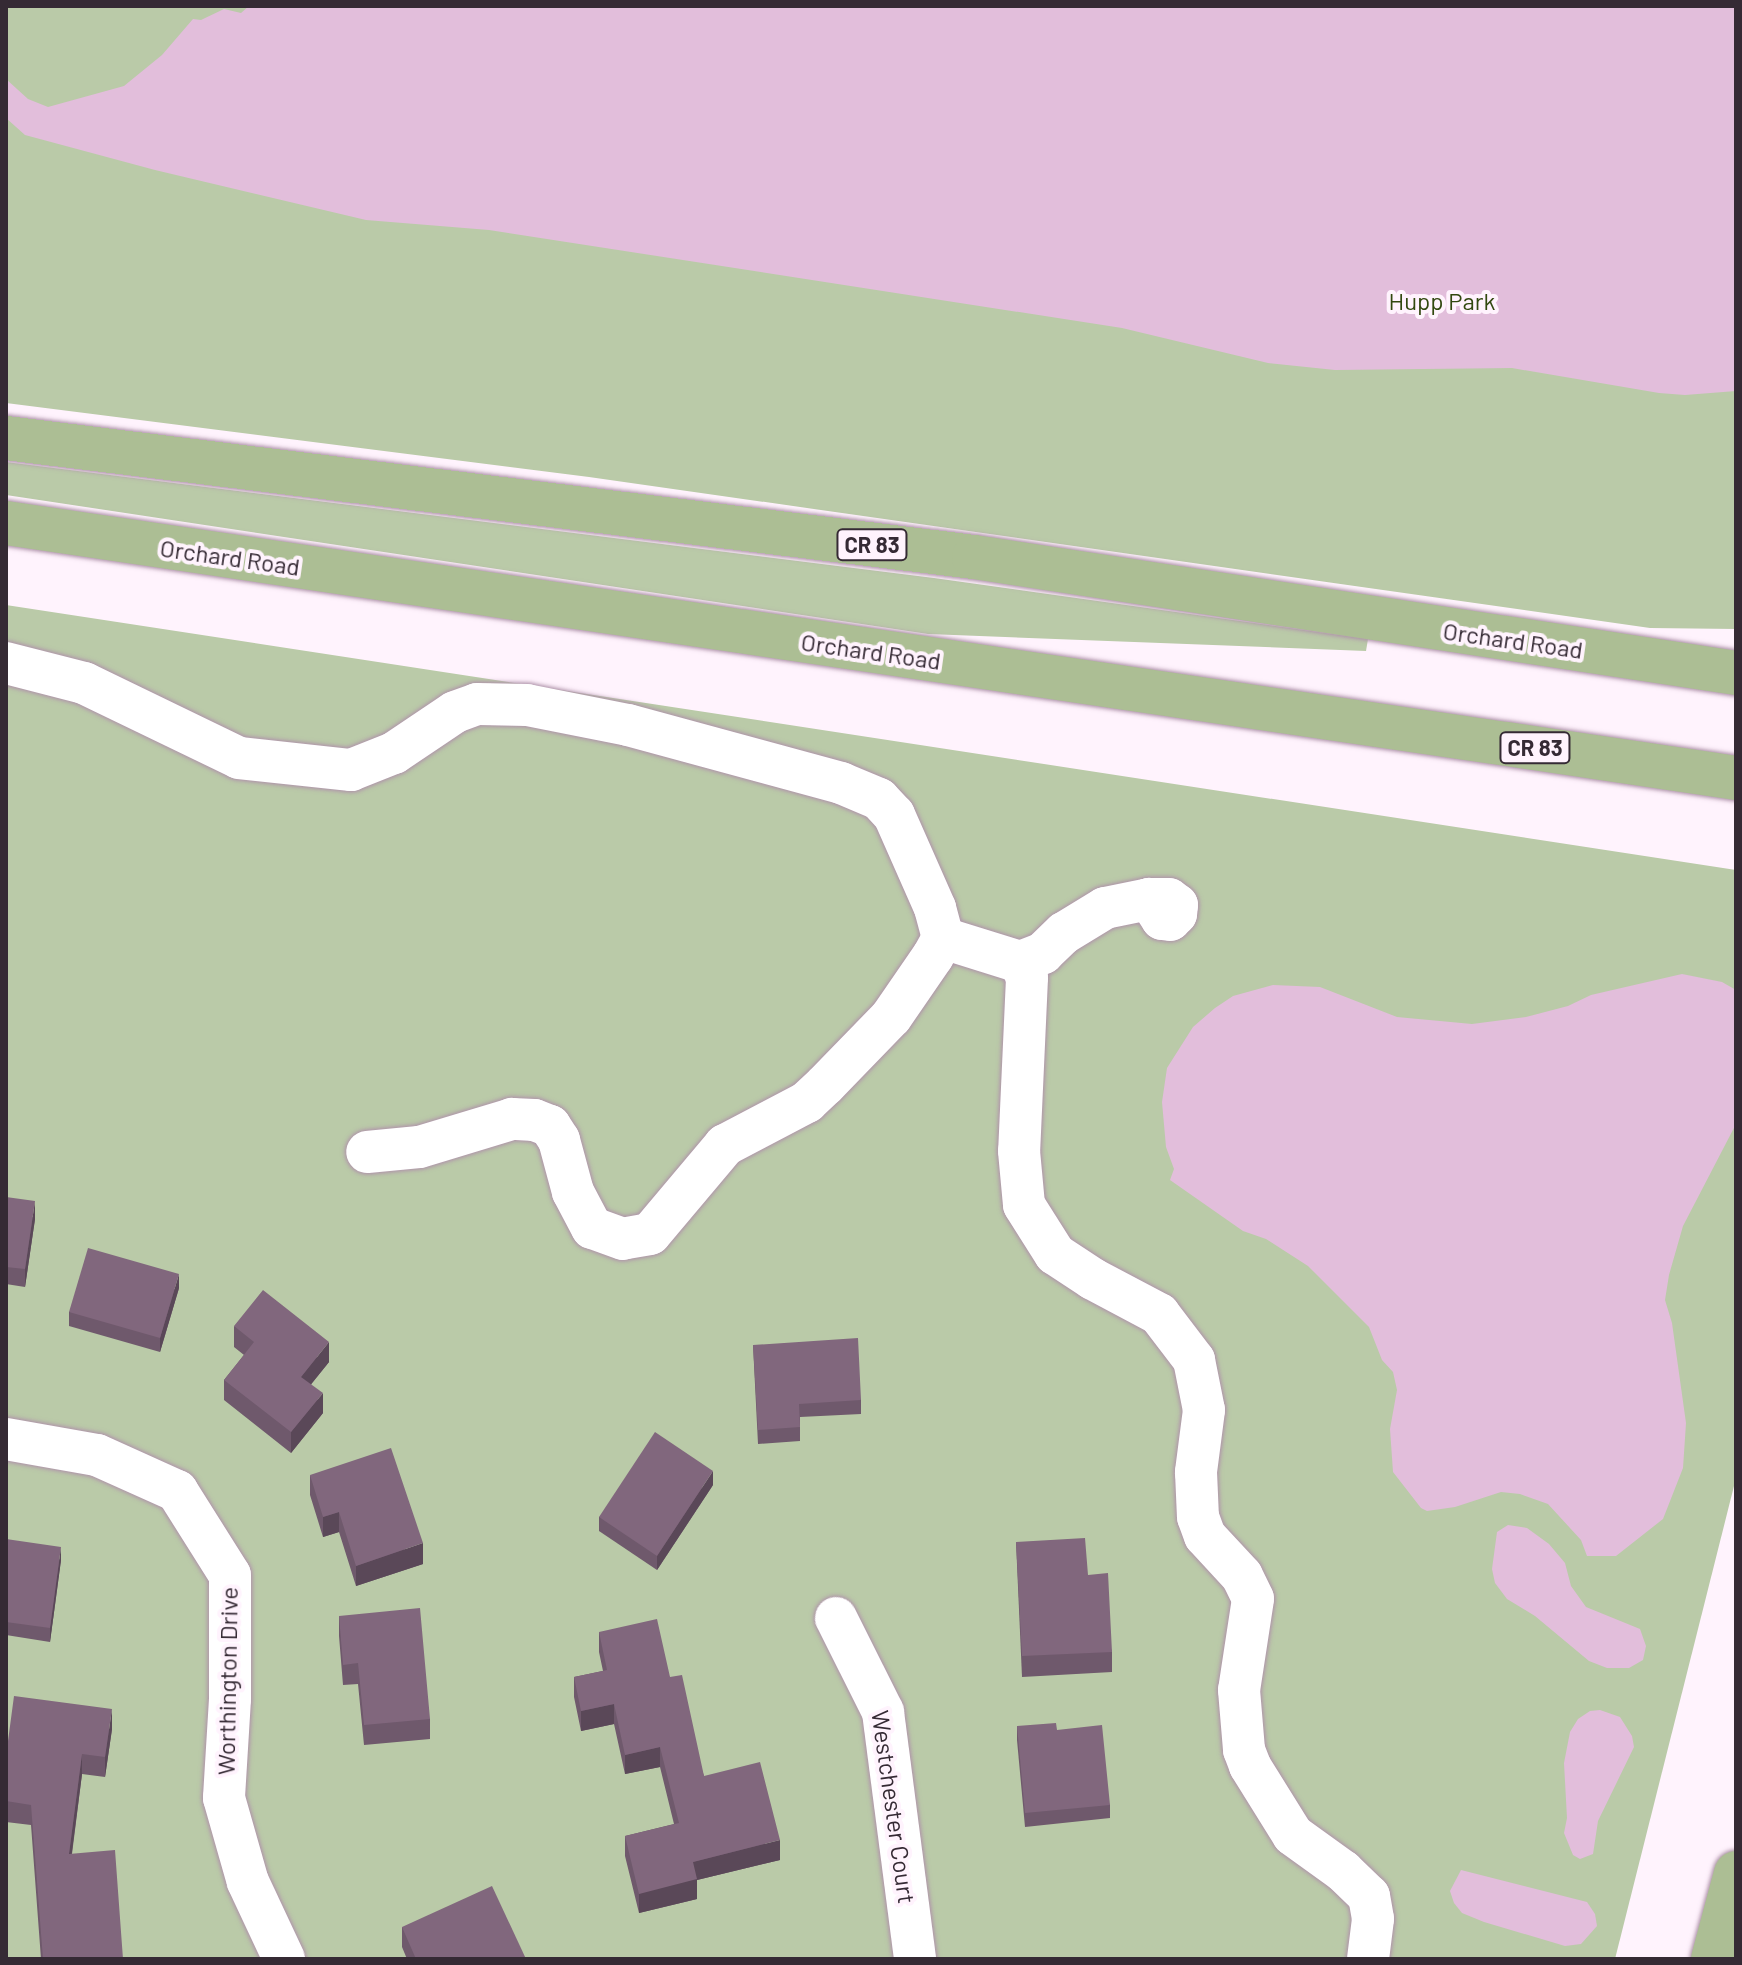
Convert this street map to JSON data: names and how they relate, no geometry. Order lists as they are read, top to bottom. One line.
{"streets":{"main road":["CR 83","Orchard Road"],"street":["Worthington Drive","Westchester Court"]},"parks":["Hupp Park"]}
